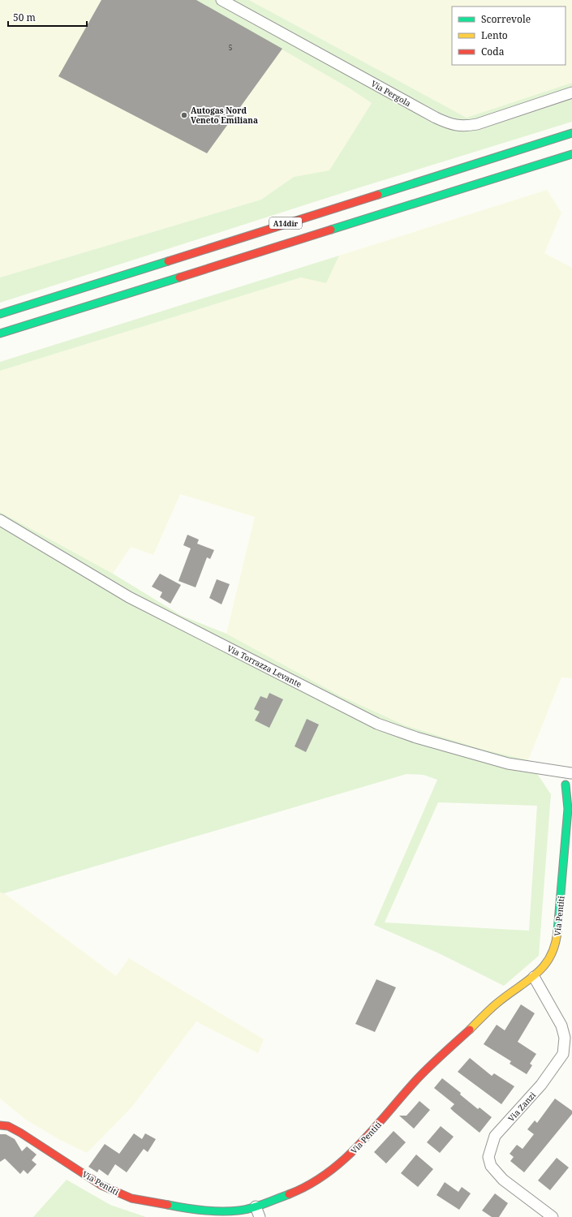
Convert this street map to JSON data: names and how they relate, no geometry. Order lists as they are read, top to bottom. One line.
{"streets":{"main road":["A14dir","Via Pentiti"],"street":["Via Pergola","Via Torrazza Levante","Via Zanzi"]},"crossings":[["Via Torrazza Levante","Via Pentiti"],["Via Pentiti","Via Zanzi"]],"places":["Autogas Nord Veneto Emiliana"],"house_numbers":["5"],"legend":["Scorrevole","Lento","Coda"],"scale_bar":"50 m"}
